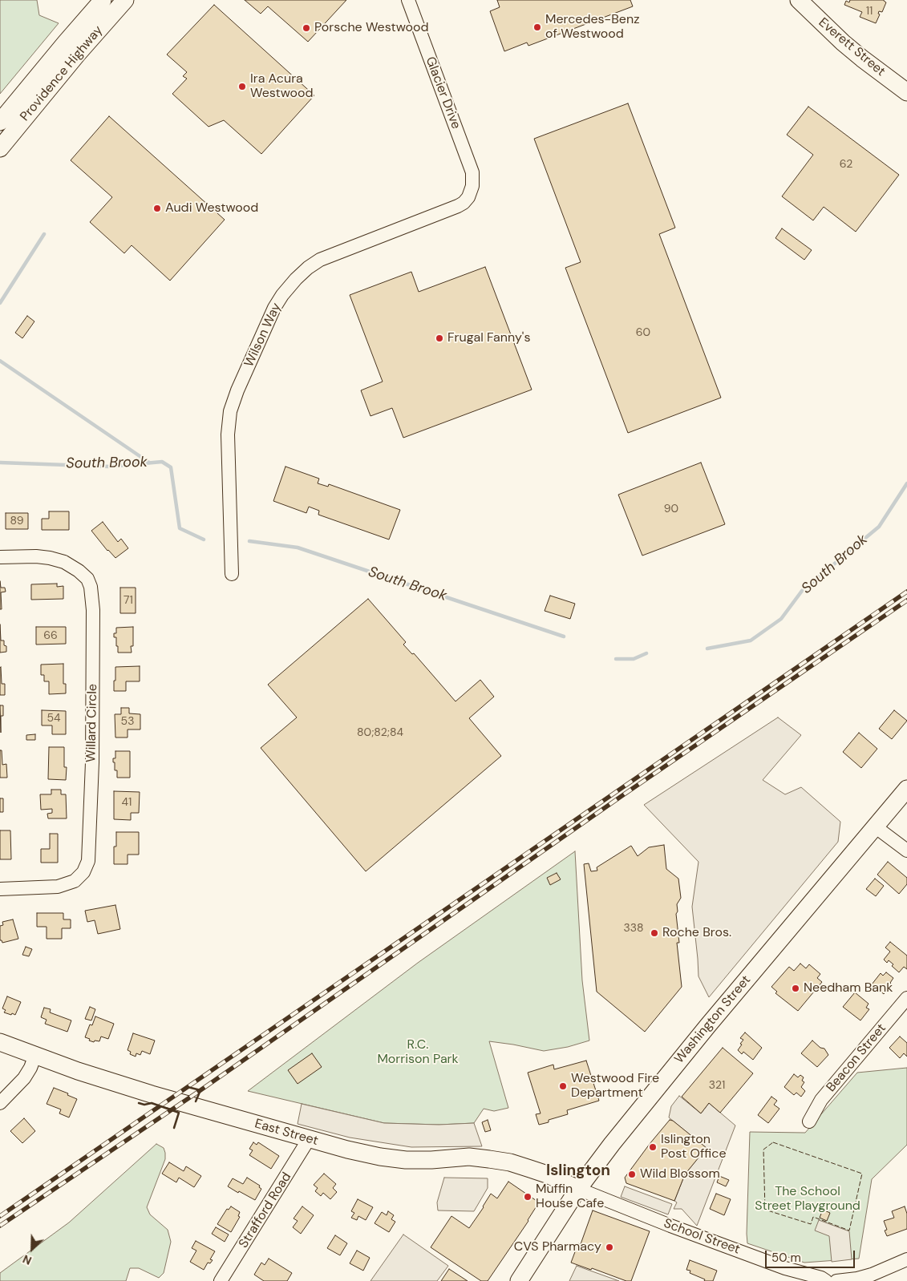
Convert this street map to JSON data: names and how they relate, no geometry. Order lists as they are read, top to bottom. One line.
{"streets":{"main road":["Everett Street","Providence Highway","Washington Street","East Street"],"street":["Glacier Drive","Wilson Way","Willard Circle","Beacon Street","Strafford Road","School Street"]},"crossings":[["Glacier Drive","Wilson Way"],["Washington Street","East Street"],["Washington Street","School Street"],["East Street","Strafford Road"],["East Street","School Street"]],"districts":["Islington"],"water":["South Brook"],"parks":["R.C. Morrison Park","The School Street Playground"],"places":["Mercedes-Benz of Westwood","Porsche Westwood","Ira Acura Westwood","Audi Westwood","Frugal Fanny's","Roche Bros.","Needham Bank","Westwood Fire Department","Islington Post Office","Wild Blossom","Muffin House Cafe","CVS Pharmacy"],"house_numbers":["11","62","60","90","89","71","66","54","53","80;82;84","41","338","321"],"scale_bar":"50 m","north":"bottom left"}
